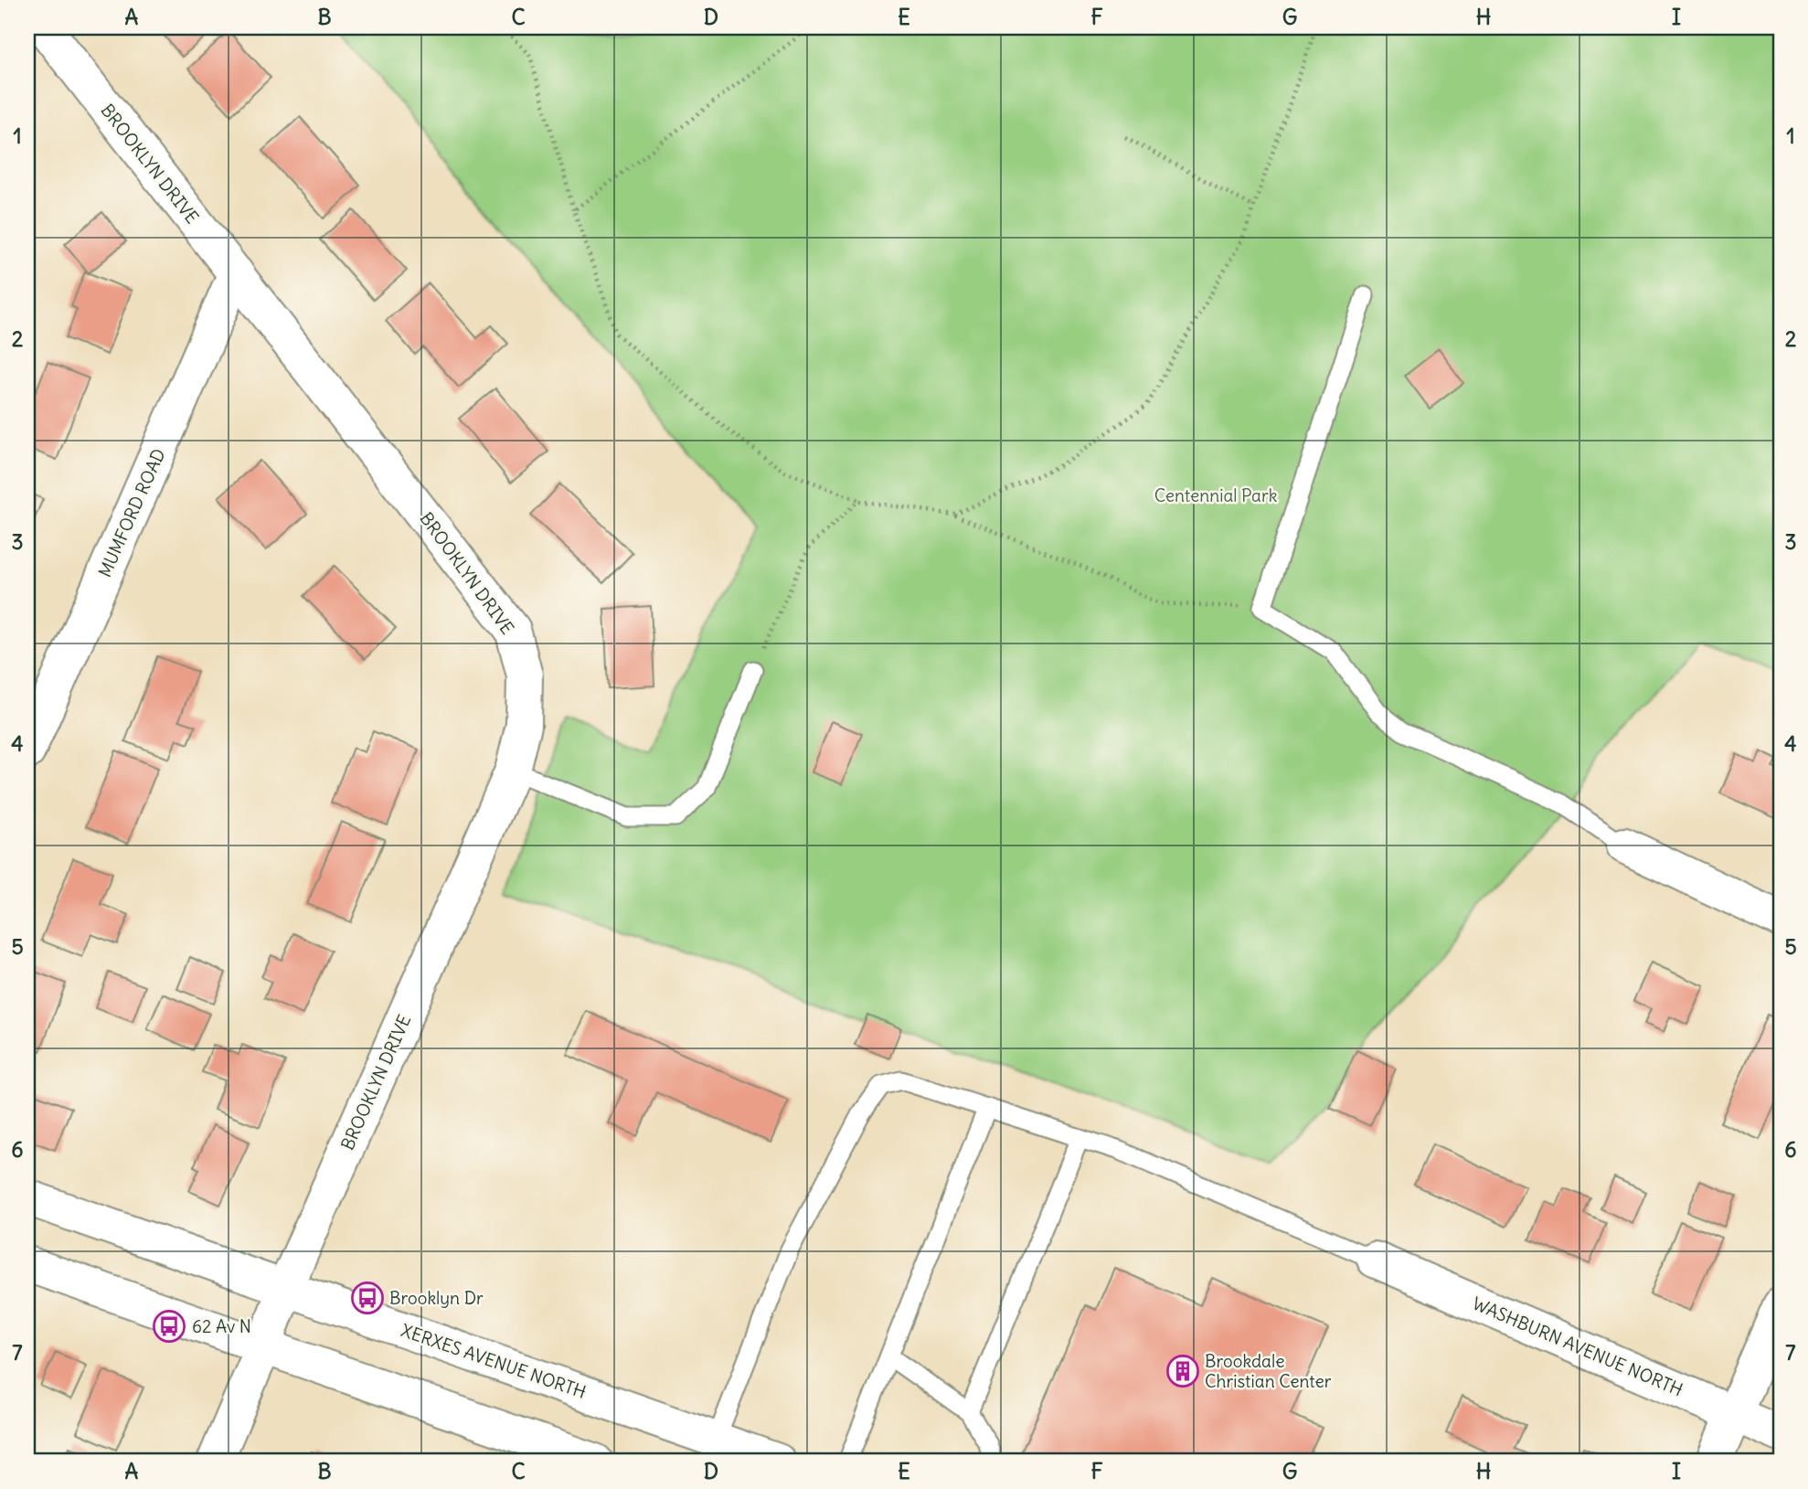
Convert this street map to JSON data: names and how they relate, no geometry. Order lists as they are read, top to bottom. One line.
{"streets":{"street":["BROOKLYN DRIVE","MUMFORD ROAD","WASHBURN AVENUE NORTH","XERXES AVENUE NORTH"]},"crossings":[["BROOKLYN DRIVE","MUMFORD ROAD"],["BROOKLYN DRIVE","XERXES AVENUE NORTH"]],"parks":["Centennial Park"],"places":{"bus stop":["Brooklyn Dr","62 Av N"],"building":["Brookdale Christian Center"]},"grid":{"columns":["A","B","C","D","E","F","G","H","I"],"rows":["1","2","3","4","5","6","7"]}}
